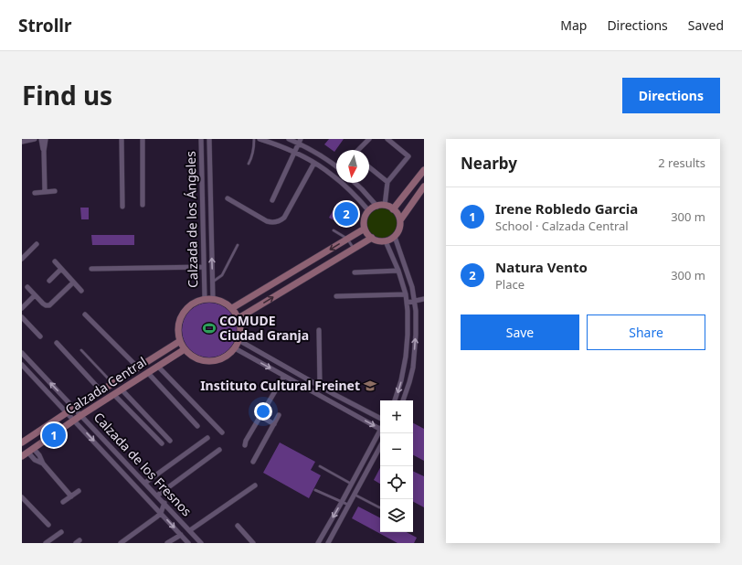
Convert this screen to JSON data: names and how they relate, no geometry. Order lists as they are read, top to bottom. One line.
{"streets":{"street":["Calzada de los Ángeles","Calzada Central","Calzada de los Fresnos"]},"crossings":[["Calzada de los Ángeles","Calzada Central"],["Calzada Central","Calzada de los Fresnos"]],"places":{"sports":["COMUDE Ciudad Granja"],"school or university":["Instituto Cultural Freinet"]},"north":"bottom","page":{"header":"Strollr","nav":["Map","Directions","Saved"],"title":"Find us","buttons":["Directions",["Save","Share"]],"heading":["Nearby","2 results"],"list":[{"mark":"1","name":"Irene Robledo Garcia","note":"School · Calzada Central","value":"300 m"},{"mark":"2","name":"Natura Vento","note":"Place","value":"300 m"}],"pins":["2","1"],"map_buttons":["+","−"]}}
